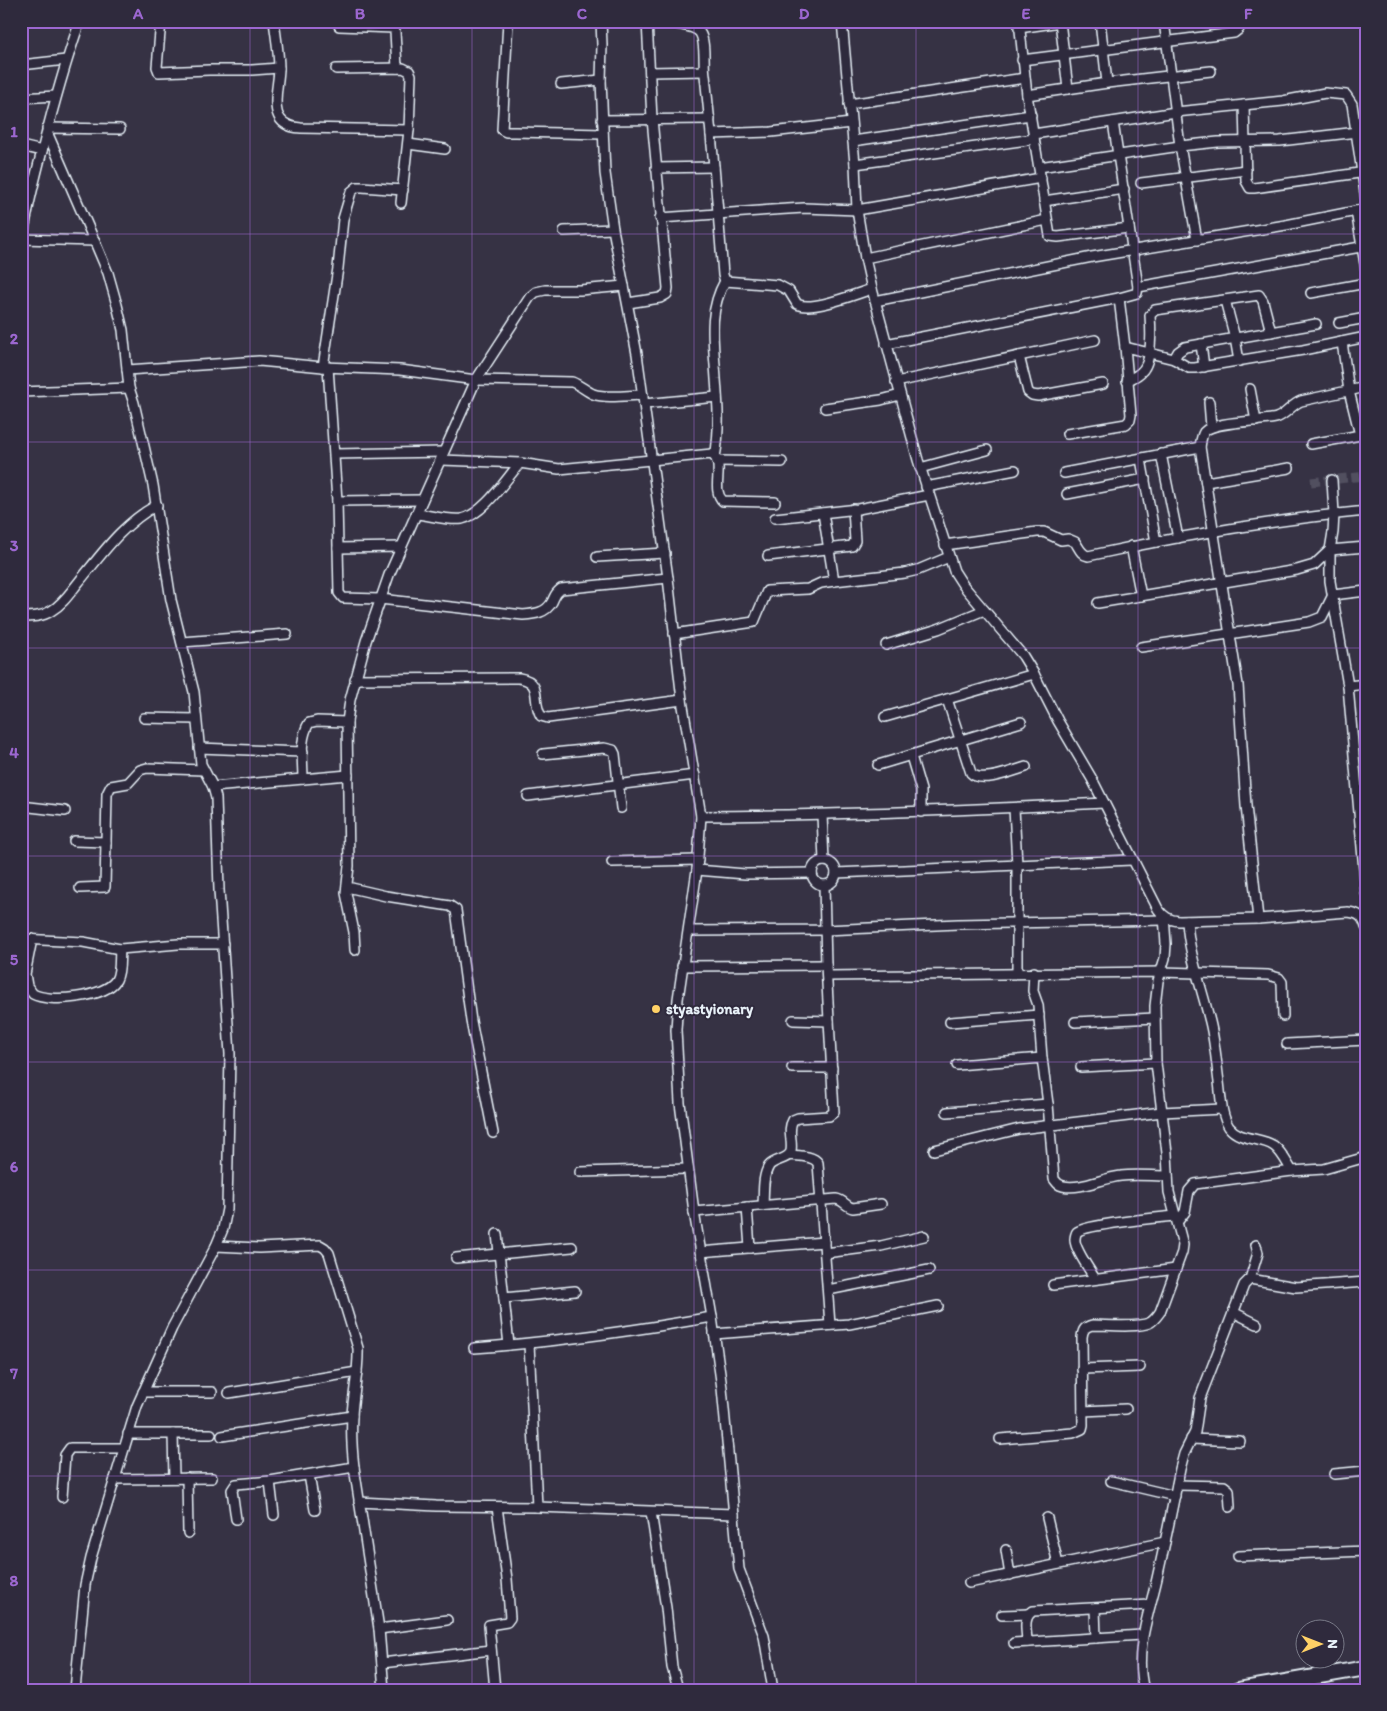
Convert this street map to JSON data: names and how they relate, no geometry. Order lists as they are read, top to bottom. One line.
{"places":["styastyionary"],"north":"right","grid":{"columns":["A","B","C","D","E","F"],"rows":["1","2","3","4","5","6","7","8"]}}
